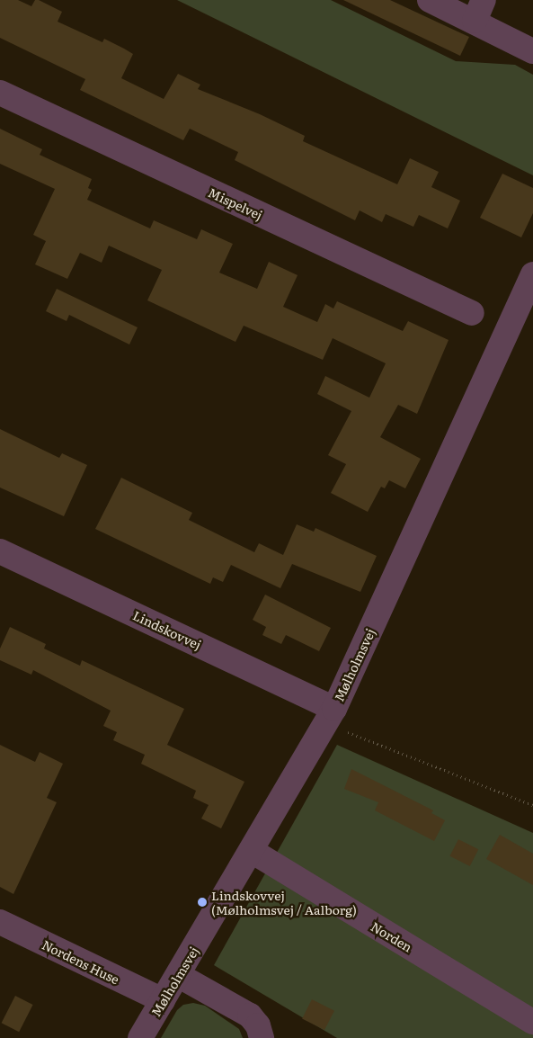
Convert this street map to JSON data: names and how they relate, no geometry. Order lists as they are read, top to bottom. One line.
{"streets":{"street":["Mispelvej","Lindskovvej","Mølholmsvej","Norden","Nordens Huse"]},"crossings":[["Lindskovvej","Mølholmsvej"],["Mølholmsvej","Norden"],["Mølholmsvej","Nordens Huse"]],"places":["Lindskovvej (Mølholmsvej / Aalborg)"]}
